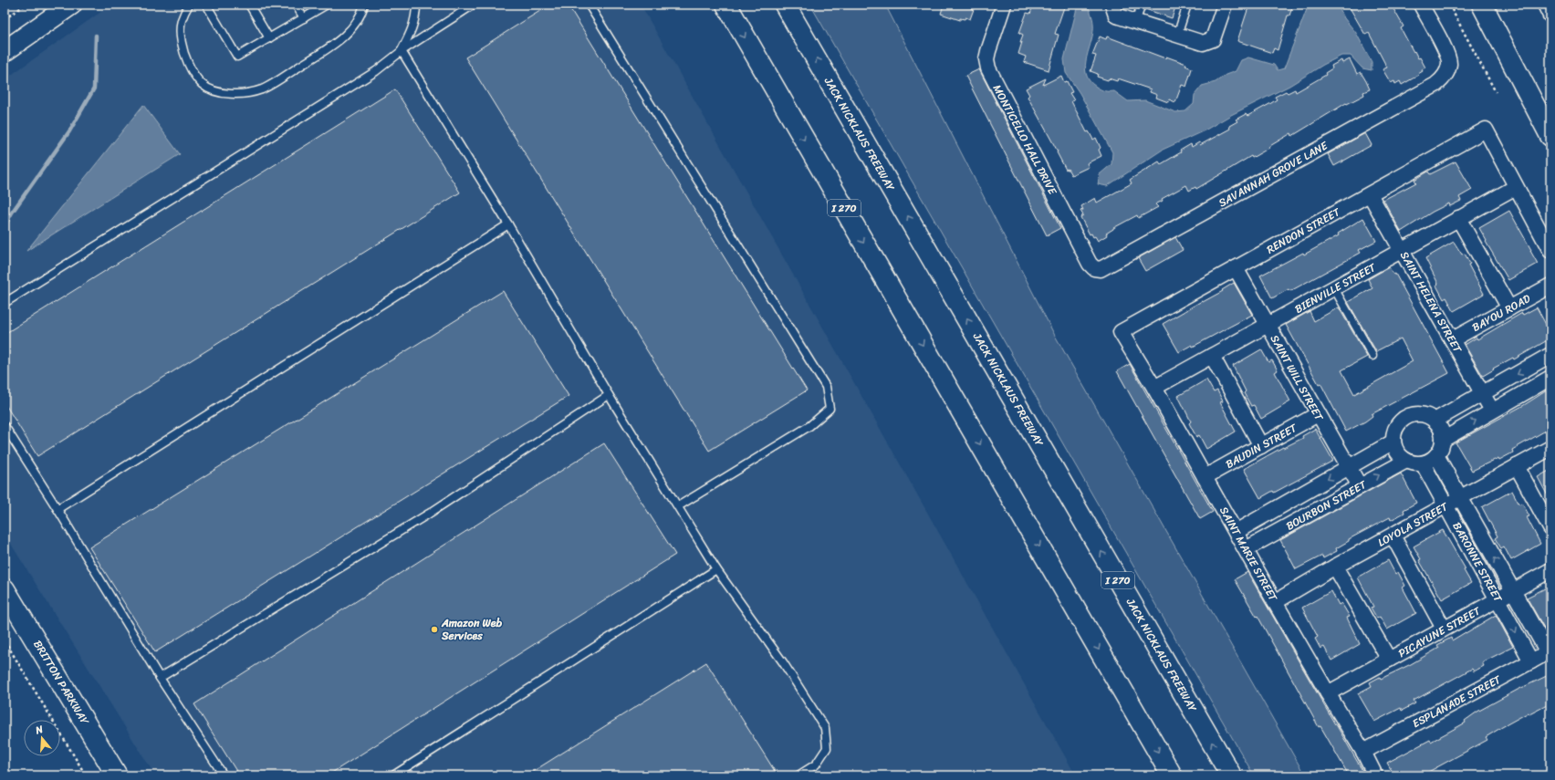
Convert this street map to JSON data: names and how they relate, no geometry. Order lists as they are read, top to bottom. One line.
{"streets":{"main road":["JACK NICKLAUS FREEWAY","I 270","BRITTON PARKWAY"],"street":["MONTICELLO HALL DRIVE","SAVANNAH GROVE LANE","RENDON STREET","BIENVILLE STREET","SAINT HELENA STREET","BAYOU ROAD","SAINT WILL STREET","BAUDIN STREET","BOURBON STREET","LOYOLA STREET","SAINT MARIE STREET","BARONNE STREET","PICAYUNE STREET","ESPLANADE STREET"]},"crossings":[["MONTICELLO HALL DRIVE","SAVANNAH GROVE LANE"],["RENDON STREET","BIENVILLE STREET"],["RENDON STREET","SAINT HELENA STREET"],["RENDON STREET","SAINT WILL STREET"],["RENDON STREET","SAINT MARIE STREET"],["BIENVILLE STREET","SAINT HELENA STREET"],["BIENVILLE STREET","SAINT WILL STREET"],["BIENVILLE STREET","SAINT MARIE STREET"],["SAINT HELENA STREET","BAYOU ROAD"],["SAINT WILL STREET","BAUDIN STREET"],["SAINT WILL STREET","BOURBON STREET"],["BAUDIN STREET","SAINT MARIE STREET"],["BOURBON STREET","SAINT MARIE STREET"],["BOURBON STREET","BARONNE STREET"],["LOYOLA STREET","SAINT MARIE STREET"],["LOYOLA STREET","BARONNE STREET"],["SAINT MARIE STREET","PICAYUNE STREET"],["SAINT MARIE STREET","ESPLANADE STREET"],["BARONNE STREET","PICAYUNE STREET"],["BARONNE STREET","ESPLANADE STREET"]],"places":["Amazon Web Services"],"north":"top"}
